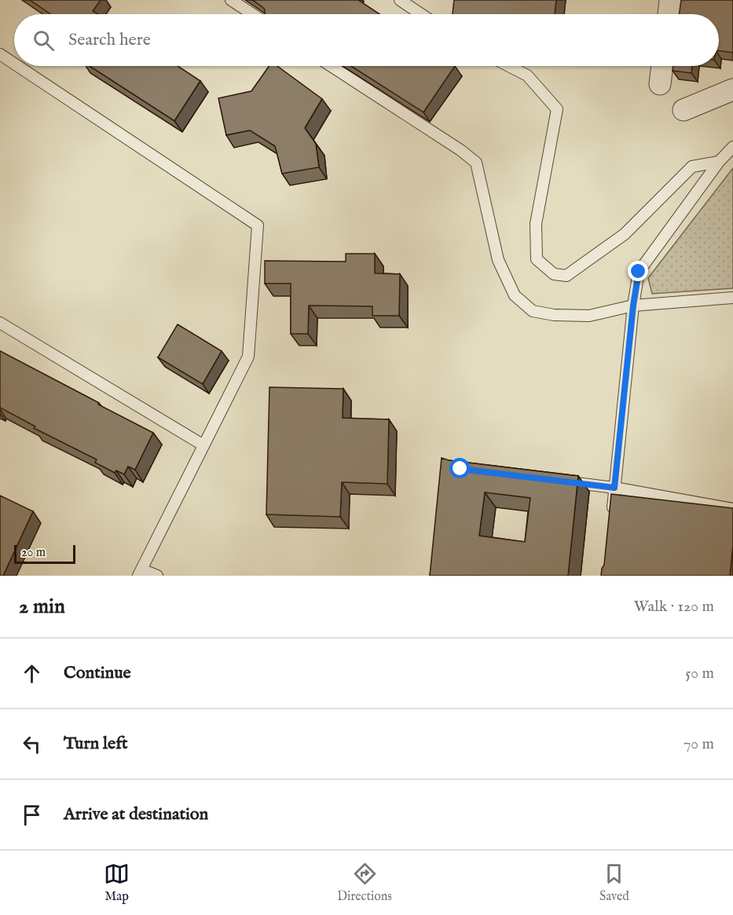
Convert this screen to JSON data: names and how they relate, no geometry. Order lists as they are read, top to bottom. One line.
{"scale_bar":"20 m","page":{"search":"Search here","scale":"20 m","heading":["2 min","Walk · 120 m"],"list":[["Continue","50 m"],["Turn left","70 m"],"Arrive at destination"],"nav":["Map","Directions","Saved"]}}
